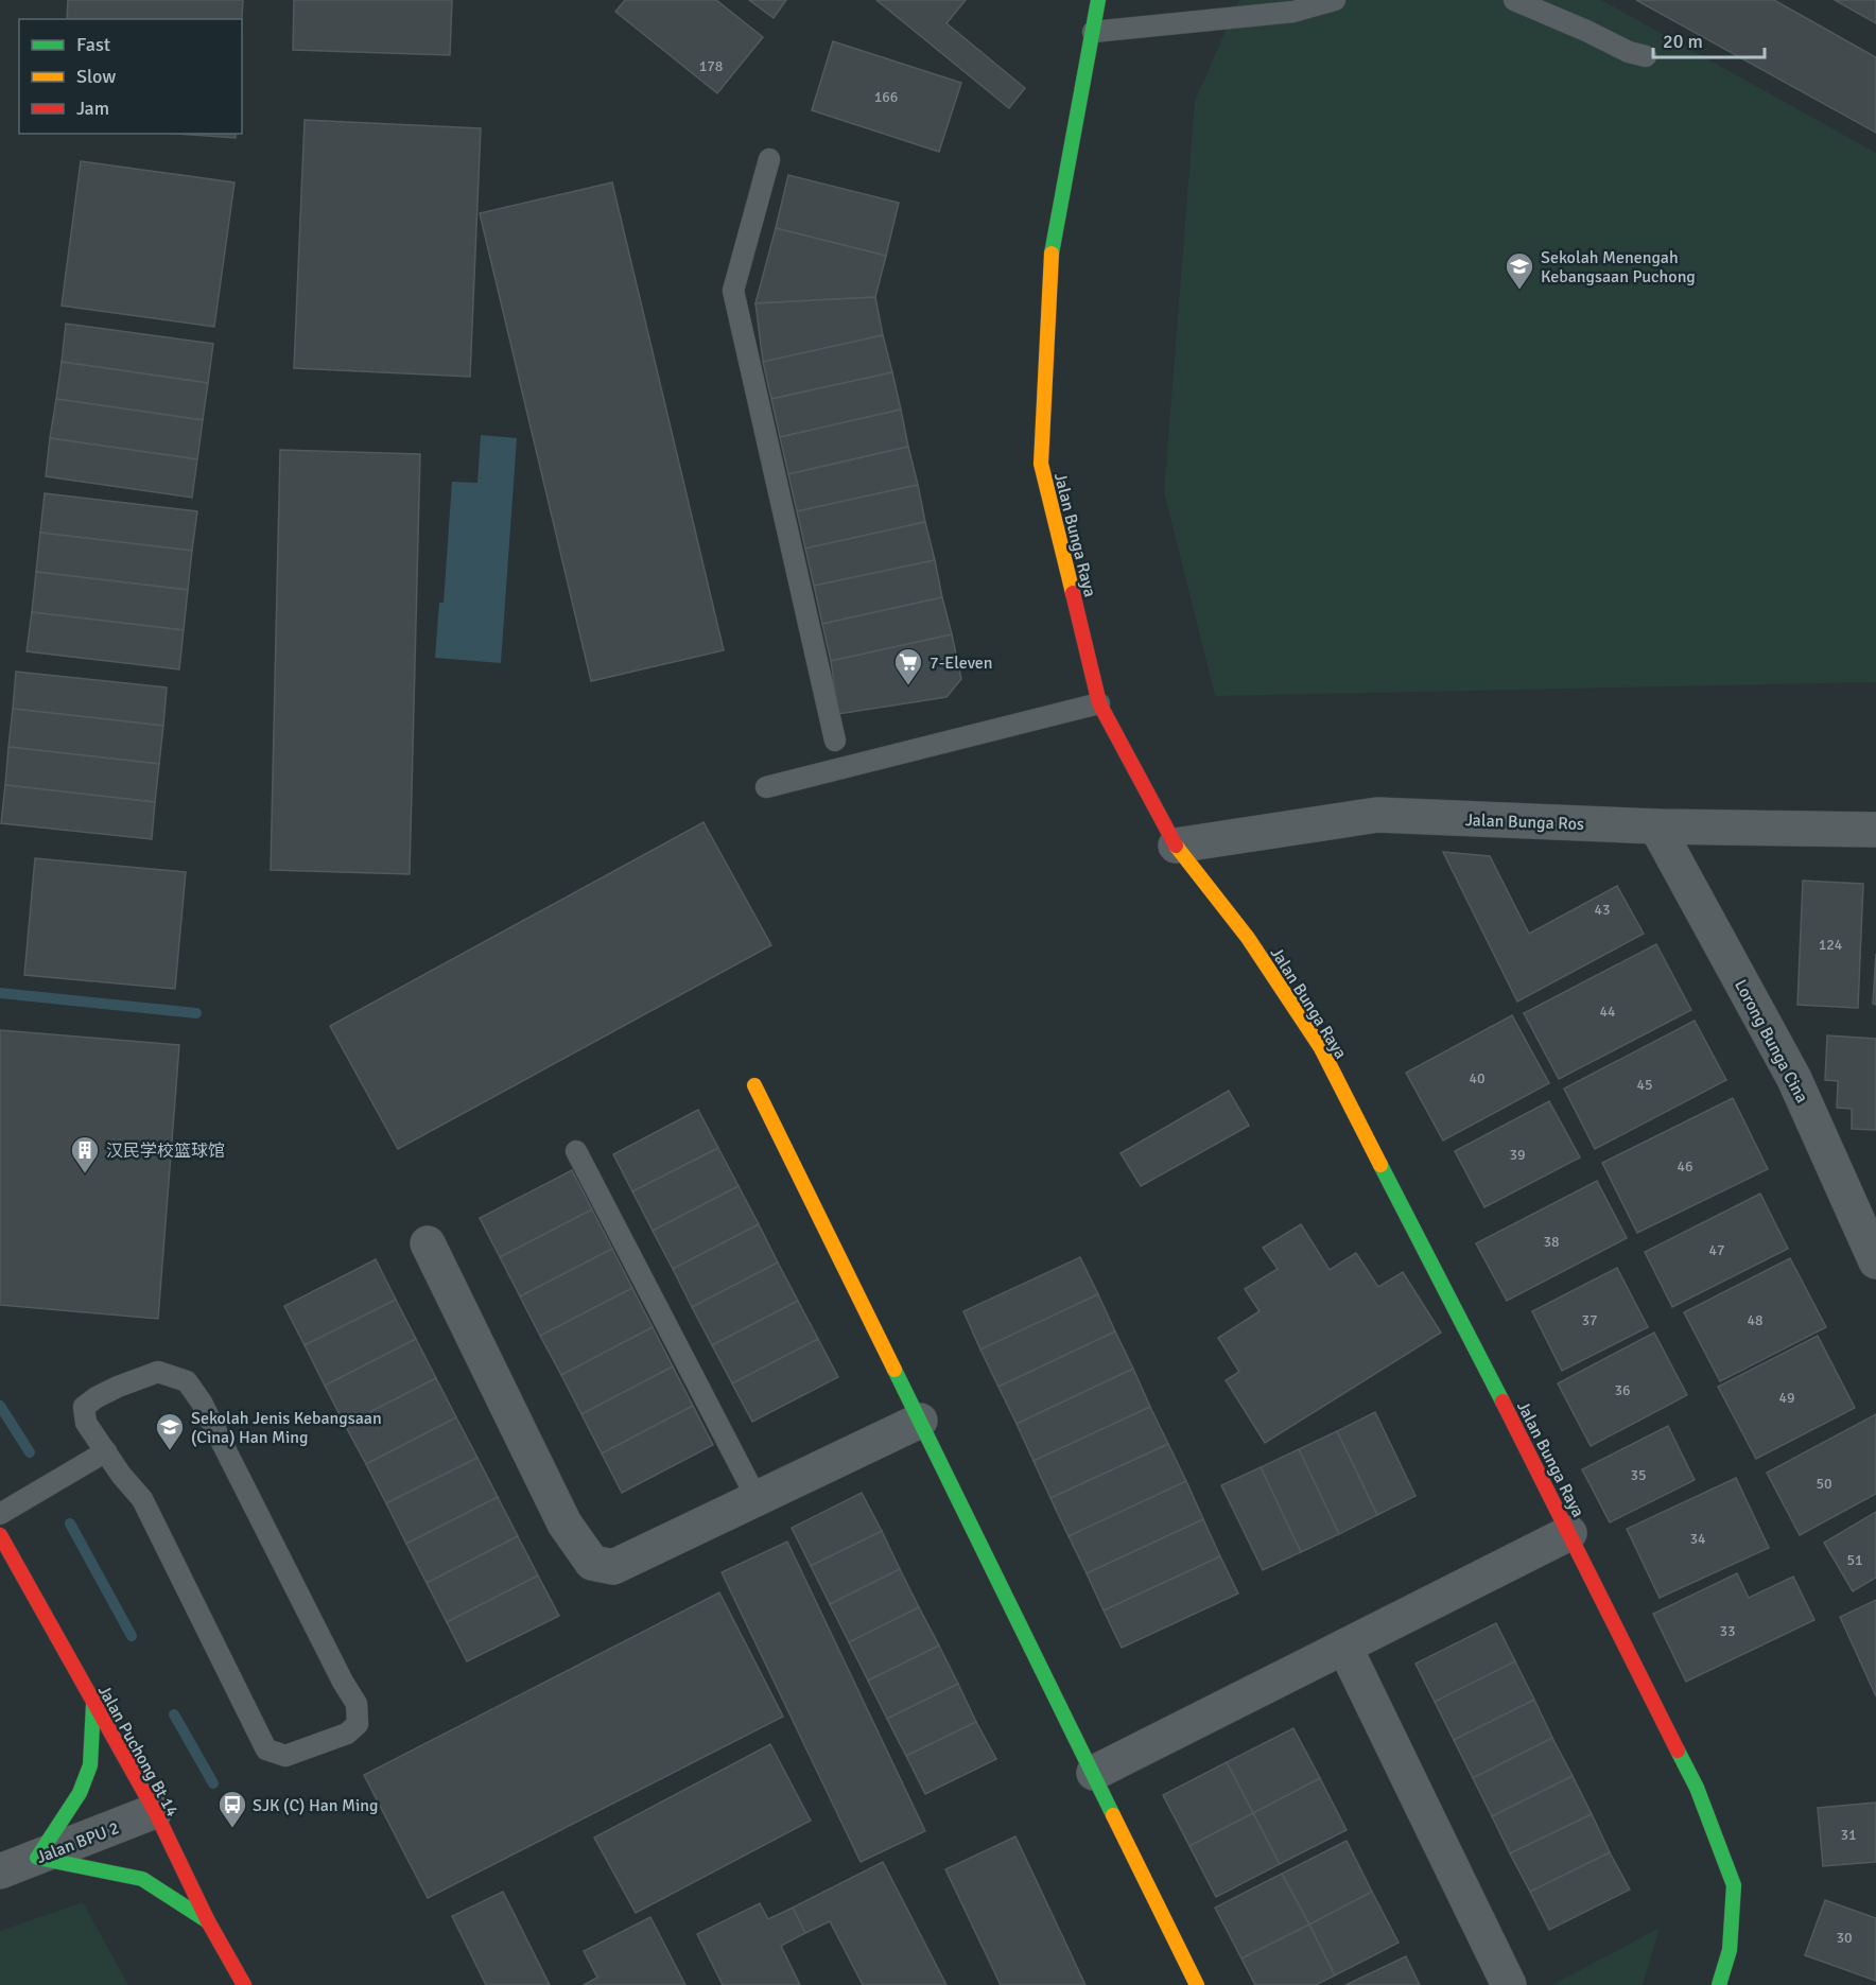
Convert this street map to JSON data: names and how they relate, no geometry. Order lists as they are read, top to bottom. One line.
{"streets":{"street":["Jalan Bunga Raya","Jalan Bunga Ros","Lorong Bunga Cina","Jalan Puchong Bt 14","Jalan BPU 2"]},"crossings":[["Jalan Bunga Raya","Jalan Bunga Ros"],["Jalan Bunga Ros","Lorong Bunga Cina"],["Jalan Puchong Bt 14","Jalan BPU 2"]],"places":{"school or university":["Sekolah Menengah Kebangsaan Puchong","Sekolah Jenis Kebangsaan (Cina) Han Ming"],"supermarket":["7-Eleven"],"building":["汉民学校篮球馆"],"bus stop":["SJK (C) Han Ming"]},"house_numbers":["178","166","43","124","44","40","45","39","46","38","47","37","48","36","49","35","50","34","51","33","31","30"],"legend":["Fast","Slow","Jam"],"scale_bar":"20 m"}
